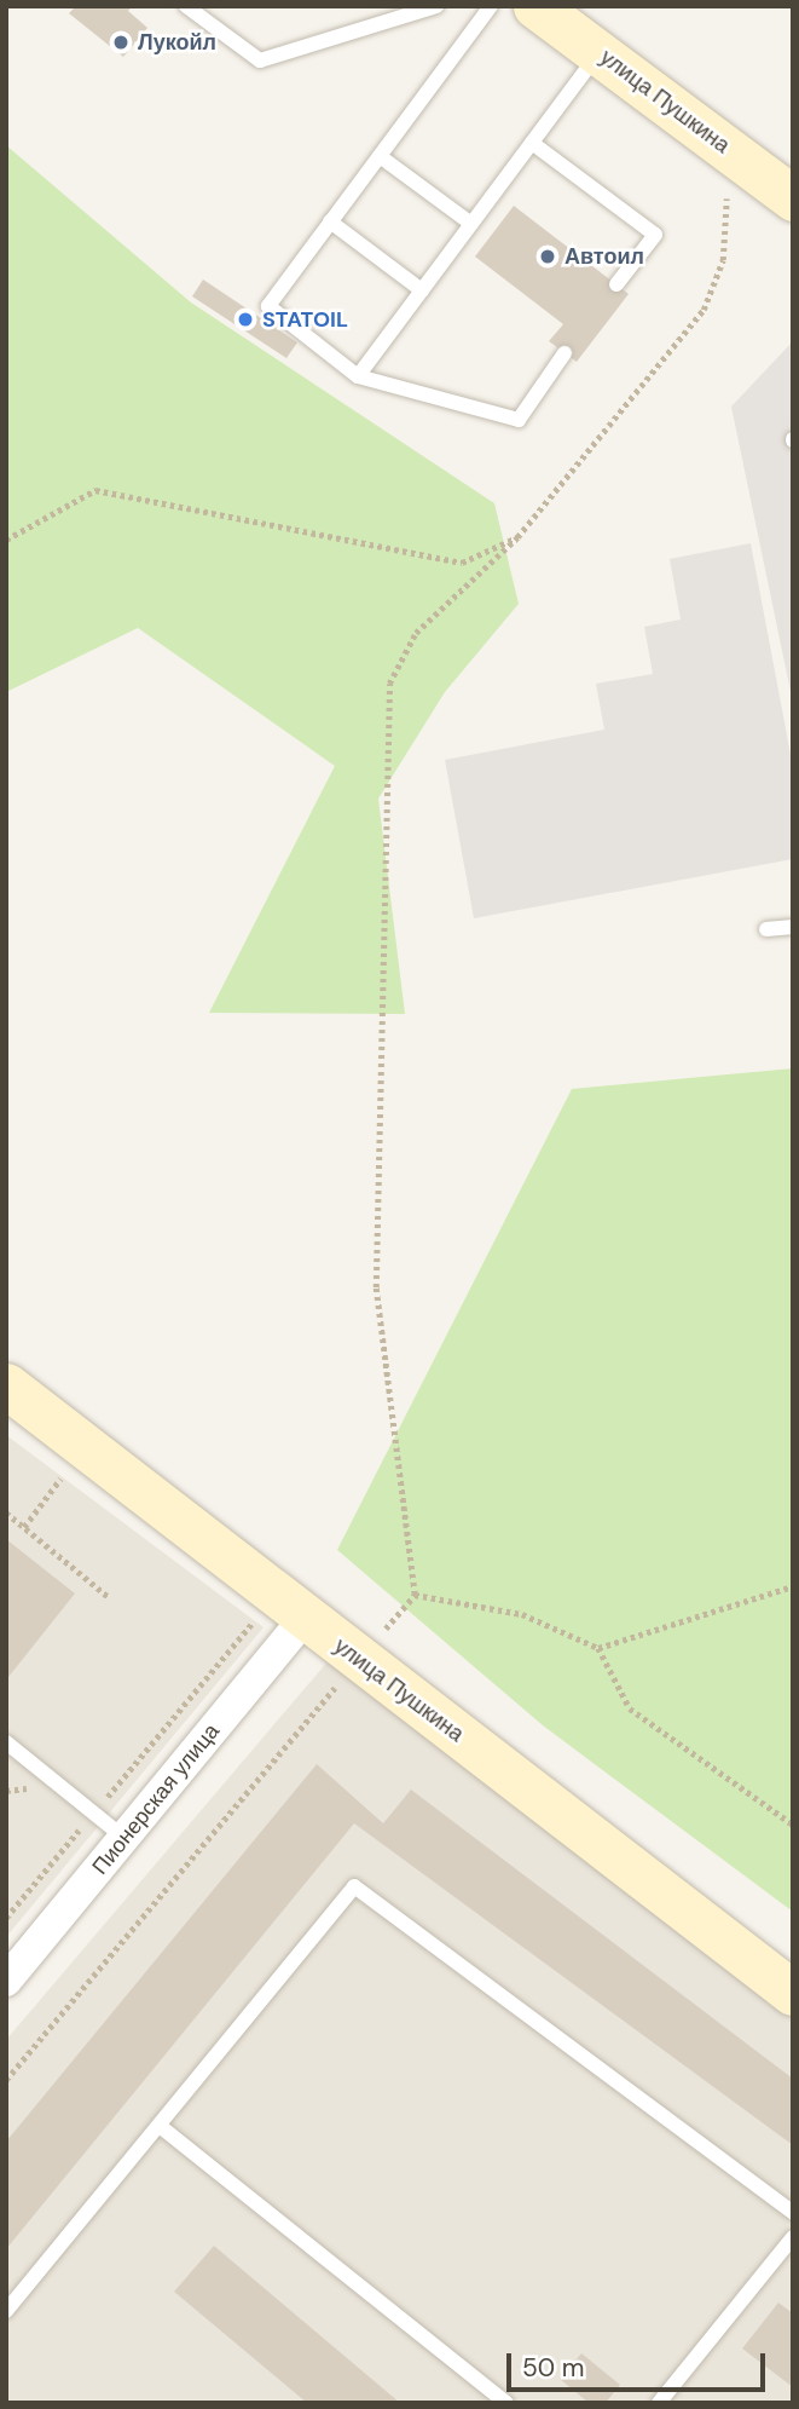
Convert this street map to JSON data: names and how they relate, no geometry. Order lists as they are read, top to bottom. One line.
{"streets":{"street":["улица Пушкина","Пионерская улица"]},"crossings":[["улица Пушкина","Пионерская улица"]],"places":["Лукойл","Автоил","STATOIL"],"scale_bar":"50 m"}
